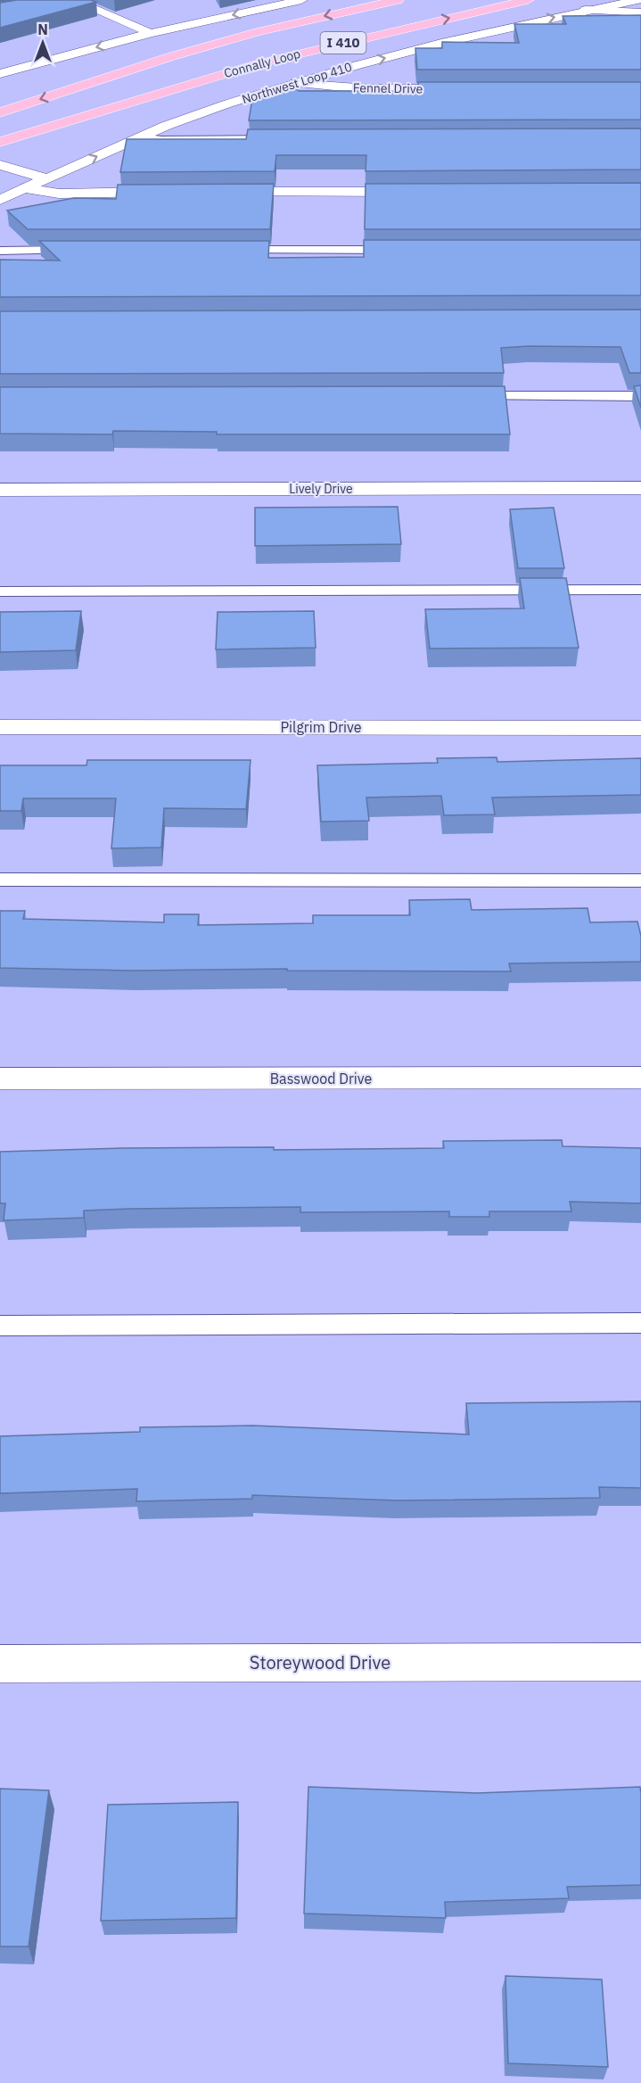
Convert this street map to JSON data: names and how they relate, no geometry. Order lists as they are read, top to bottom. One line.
{"streets":{"highway":["I 410","Connally Loop"],"street":["Northwest Loop 410","Fennel Drive","Lively Drive","Pilgrim Drive","Basswood Drive","Storeywood Drive"]},"crossings":[["Northwest Loop 410","Fennel Drive"]],"north":"top"}
